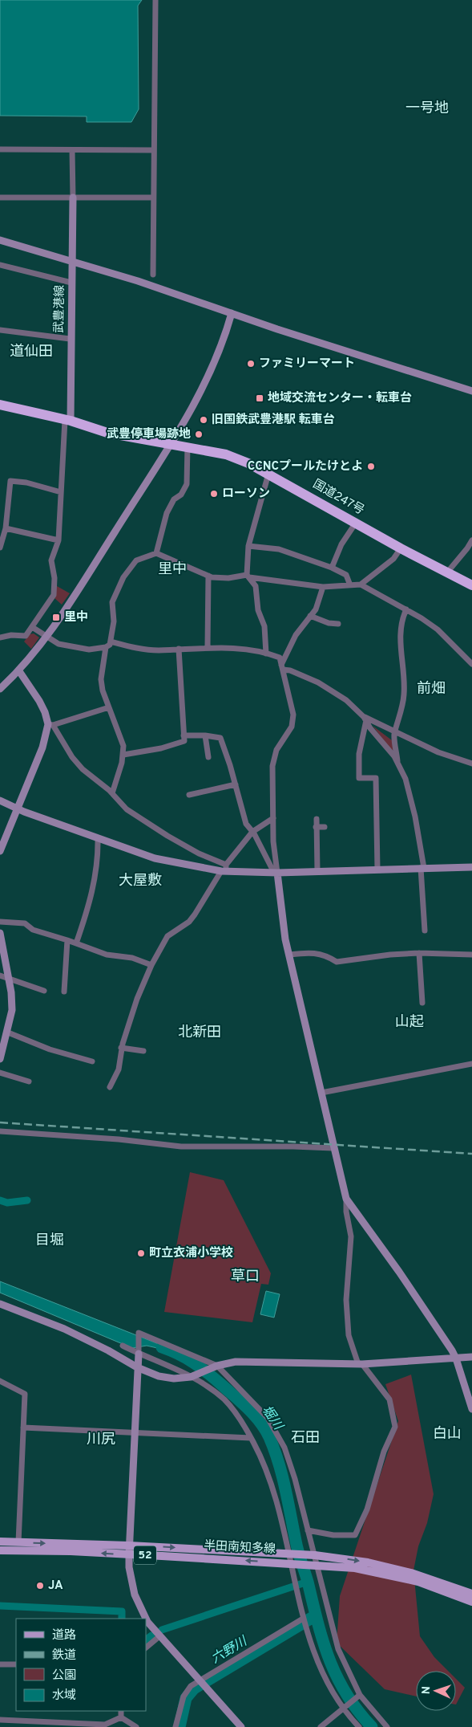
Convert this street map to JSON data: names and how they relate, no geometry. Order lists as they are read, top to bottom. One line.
{"streets":{"highway":["国道247号"],"main road":["半田南知多線","52"],"street":["武豊港線"]},"crossings":[["武豊港線","国道247号"]],"districts":["一号地","道仙田","里中","前畑","大屋敷","山起","北新田","目堀","草口","白山","石田","川尻"],"water":["堀川","六野川"],"places":{"other":["ファミリーマート","旧国鉄武豊港駅 転車台","武豊停車場跡地","CCNCプールたけとよ","ローソン","町立衣浦小学校","JA"],"transit":["地域交流センター・転車台","里中"]},"legend":["道路","鉄道","公園","水域"],"north":"left"}
